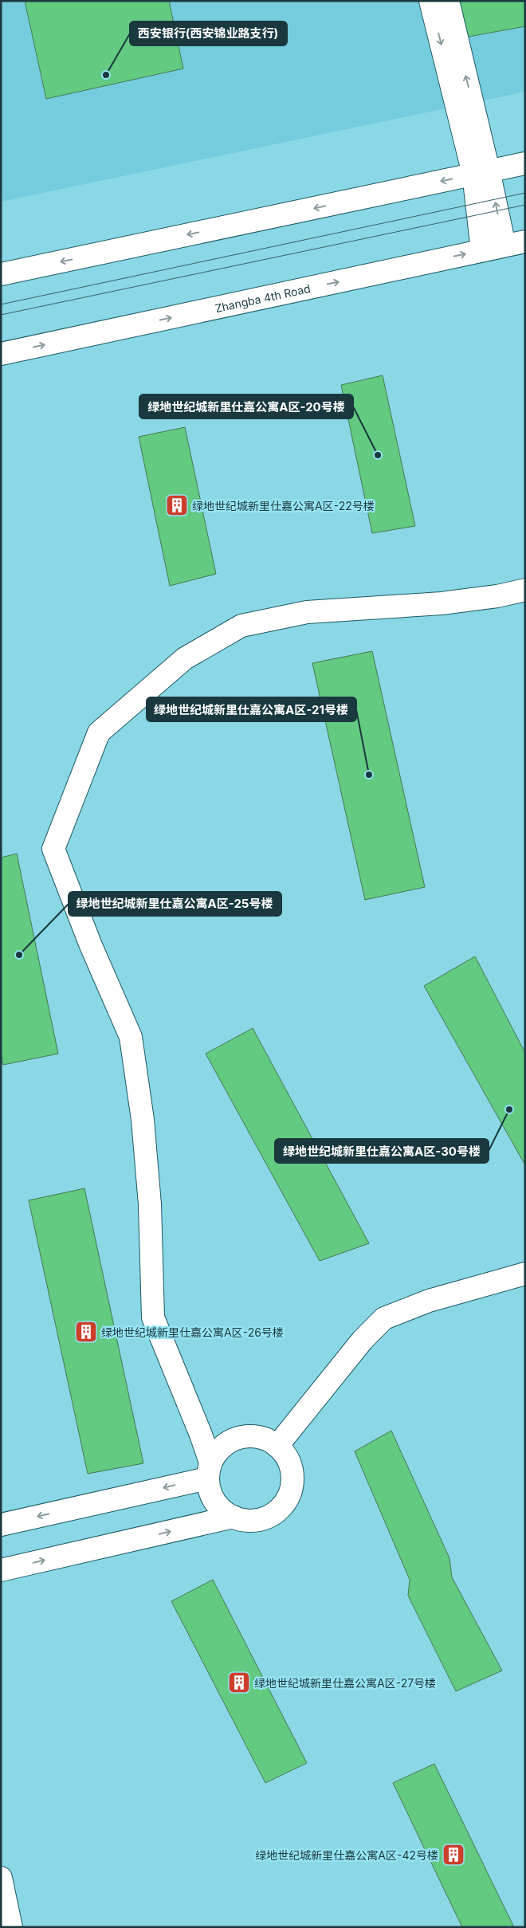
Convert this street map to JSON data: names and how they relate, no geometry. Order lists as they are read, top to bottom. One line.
{"streets":{"street":["Zhangba 4th Road"]},"places":{"other":["西安银行(西安锦业路支行)","绿地世纪城新里仕嘉公寓A区-20号楼","绿地世纪城新里仕嘉公寓A区-21号楼","绿地世纪城新里仕嘉公寓A区-25号楼","绿地世纪城新里仕嘉公寓A区-30号楼"],"building":["绿地世纪城新里仕嘉公寓A区-22号楼","绿地世纪城新里仕嘉公寓A区-26号楼","绿地世纪城新里仕嘉公寓A区-27号楼","绿地世纪城新里仕嘉公寓A区-42号楼"]}}
